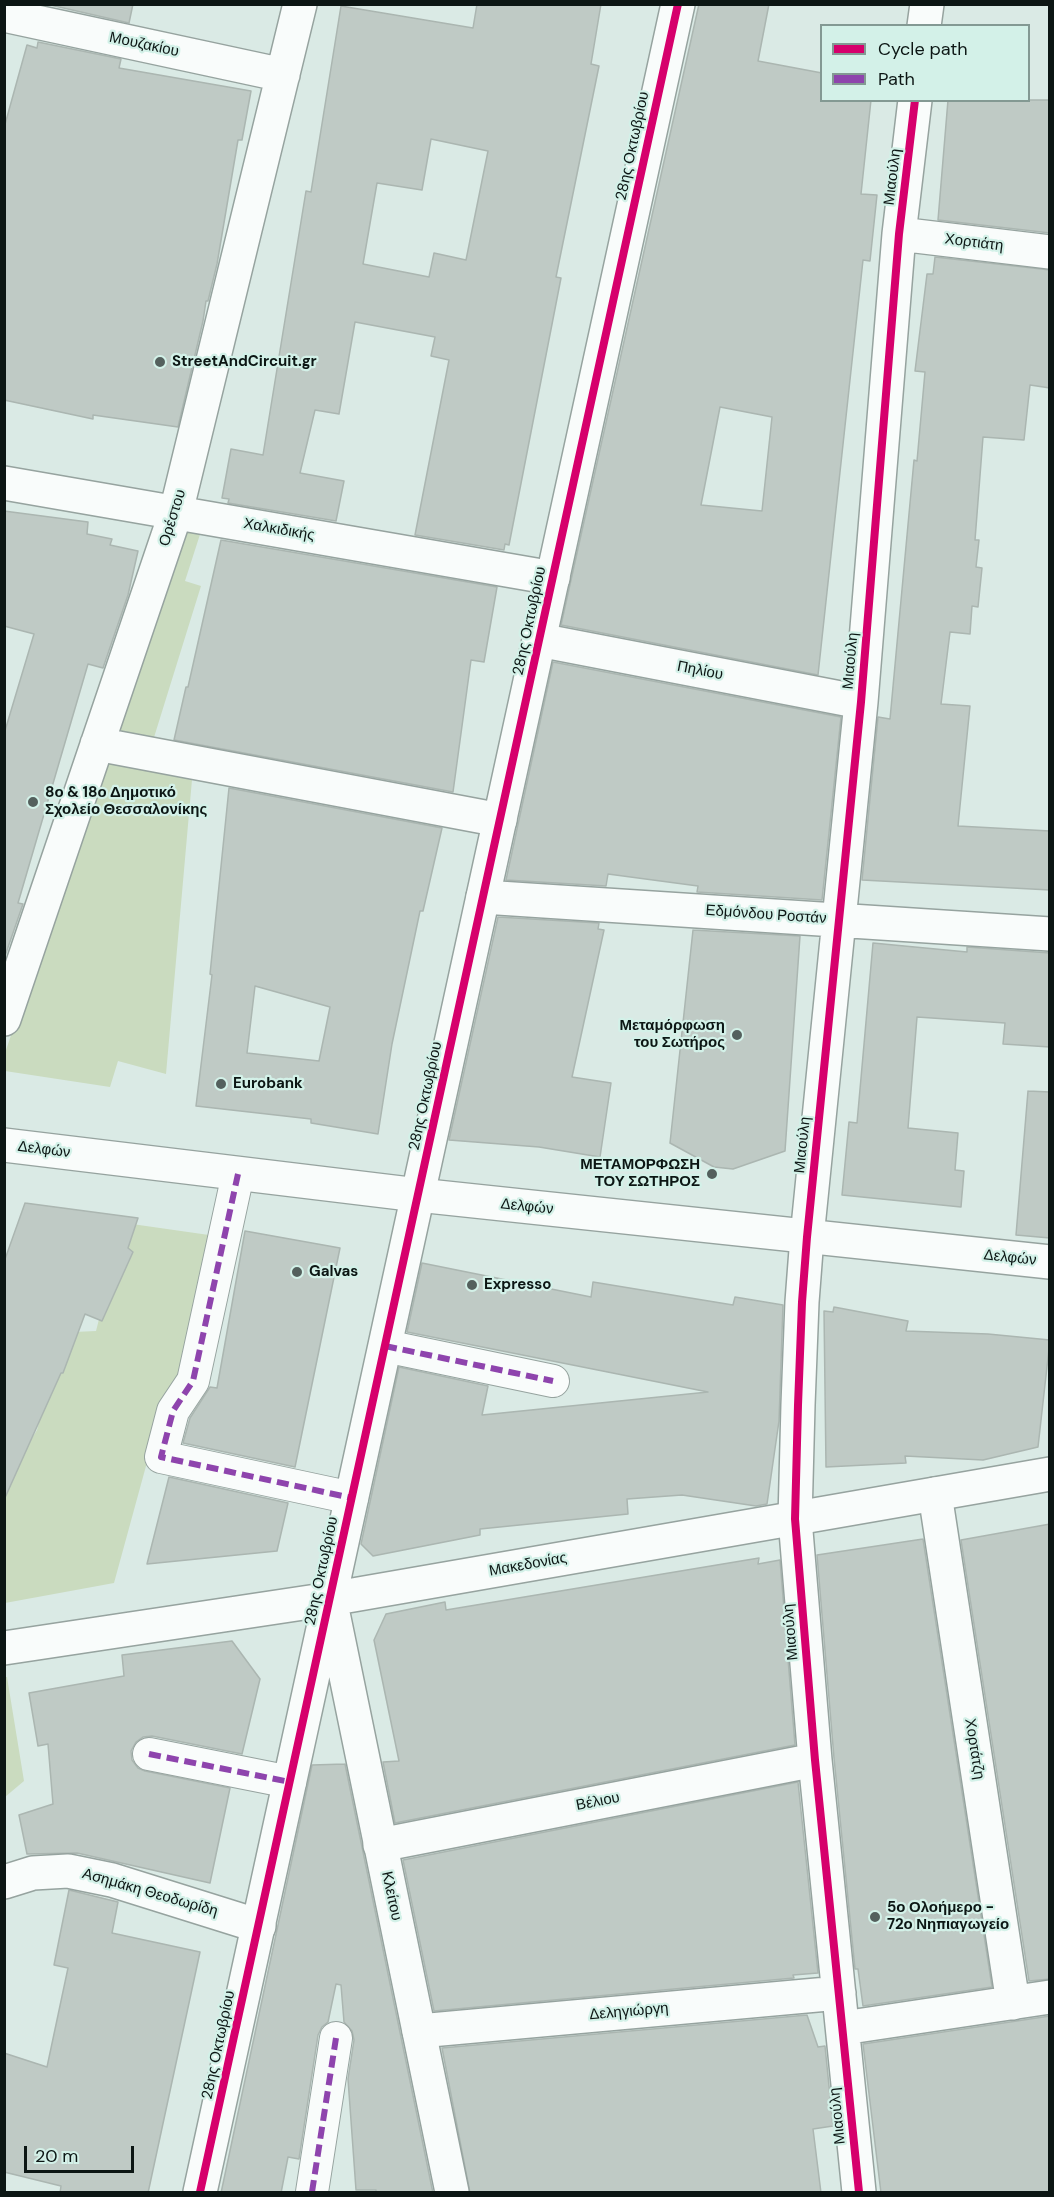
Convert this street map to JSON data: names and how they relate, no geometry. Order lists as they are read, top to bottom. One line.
{"streets":{"street":["Μουζακίου","28ης Οκτωβρίου","Μιαούλη","Χορτιάτη","Ορέστου","Χαλκιδικής","Πηλίου","Εδμόνδου Ροστάν","Δελφών","Μακεδονίας","Χορτάτζη","Βέλιου","Ασημάκη Θεοδωρίδη","Κλείτου","Δεληγιώργη"]},"crossings":[["Μουζακίου","Ορέστου"],["28ης Οκτωβρίου","Χαλκιδικής"],["28ης Οκτωβρίου","Πηλίου"],["28ης Οκτωβρίου","Εδμόνδου Ροστάν"],["28ης Οκτωβρίου","Δελφών"],["28ης Οκτωβρίου","Μακεδονίας"],["28ης Οκτωβρίου","Ασημάκη Θεοδωρίδη"],["28ης Οκτωβρίου","Κλείτου"],["Μιαούλη","Χορτιάτη"],["Μιαούλη","Πηλίου"],["Μιαούλη","Εδμόνδου Ροστάν"],["Μιαούλη","Δελφών"],["Μιαούλη","Μακεδονίας"],["Μιαούλη","Βέλιου"],["Μιαούλη","Δεληγιώργη"],["Ορέστου","Χαλκιδικής"],["Μακεδονίας","Χορτάτζη"],["Μακεδονίας","Κλείτου"],["Βέλιου","Κλείτου"],["Κλείτου","Δεληγιώργη"]],"places":["StreetAndCircuit.gr","8ο & 18ο Δημοτικό Σχολείο Θεσσαλονίκης","Μεταμόρφωση του Σωτήρος","Eurobank","ΜΕΤΑΜΟΡΦΩΣΗ ΤΟΥ ΣΩΤΗΡΟΣ","Galvas","Expresso","5ο Ολοήμερο - 72ο Νηπιαγωγείο"],"legend":["Cycle path","Path"],"scale_bar":"20 m"}
